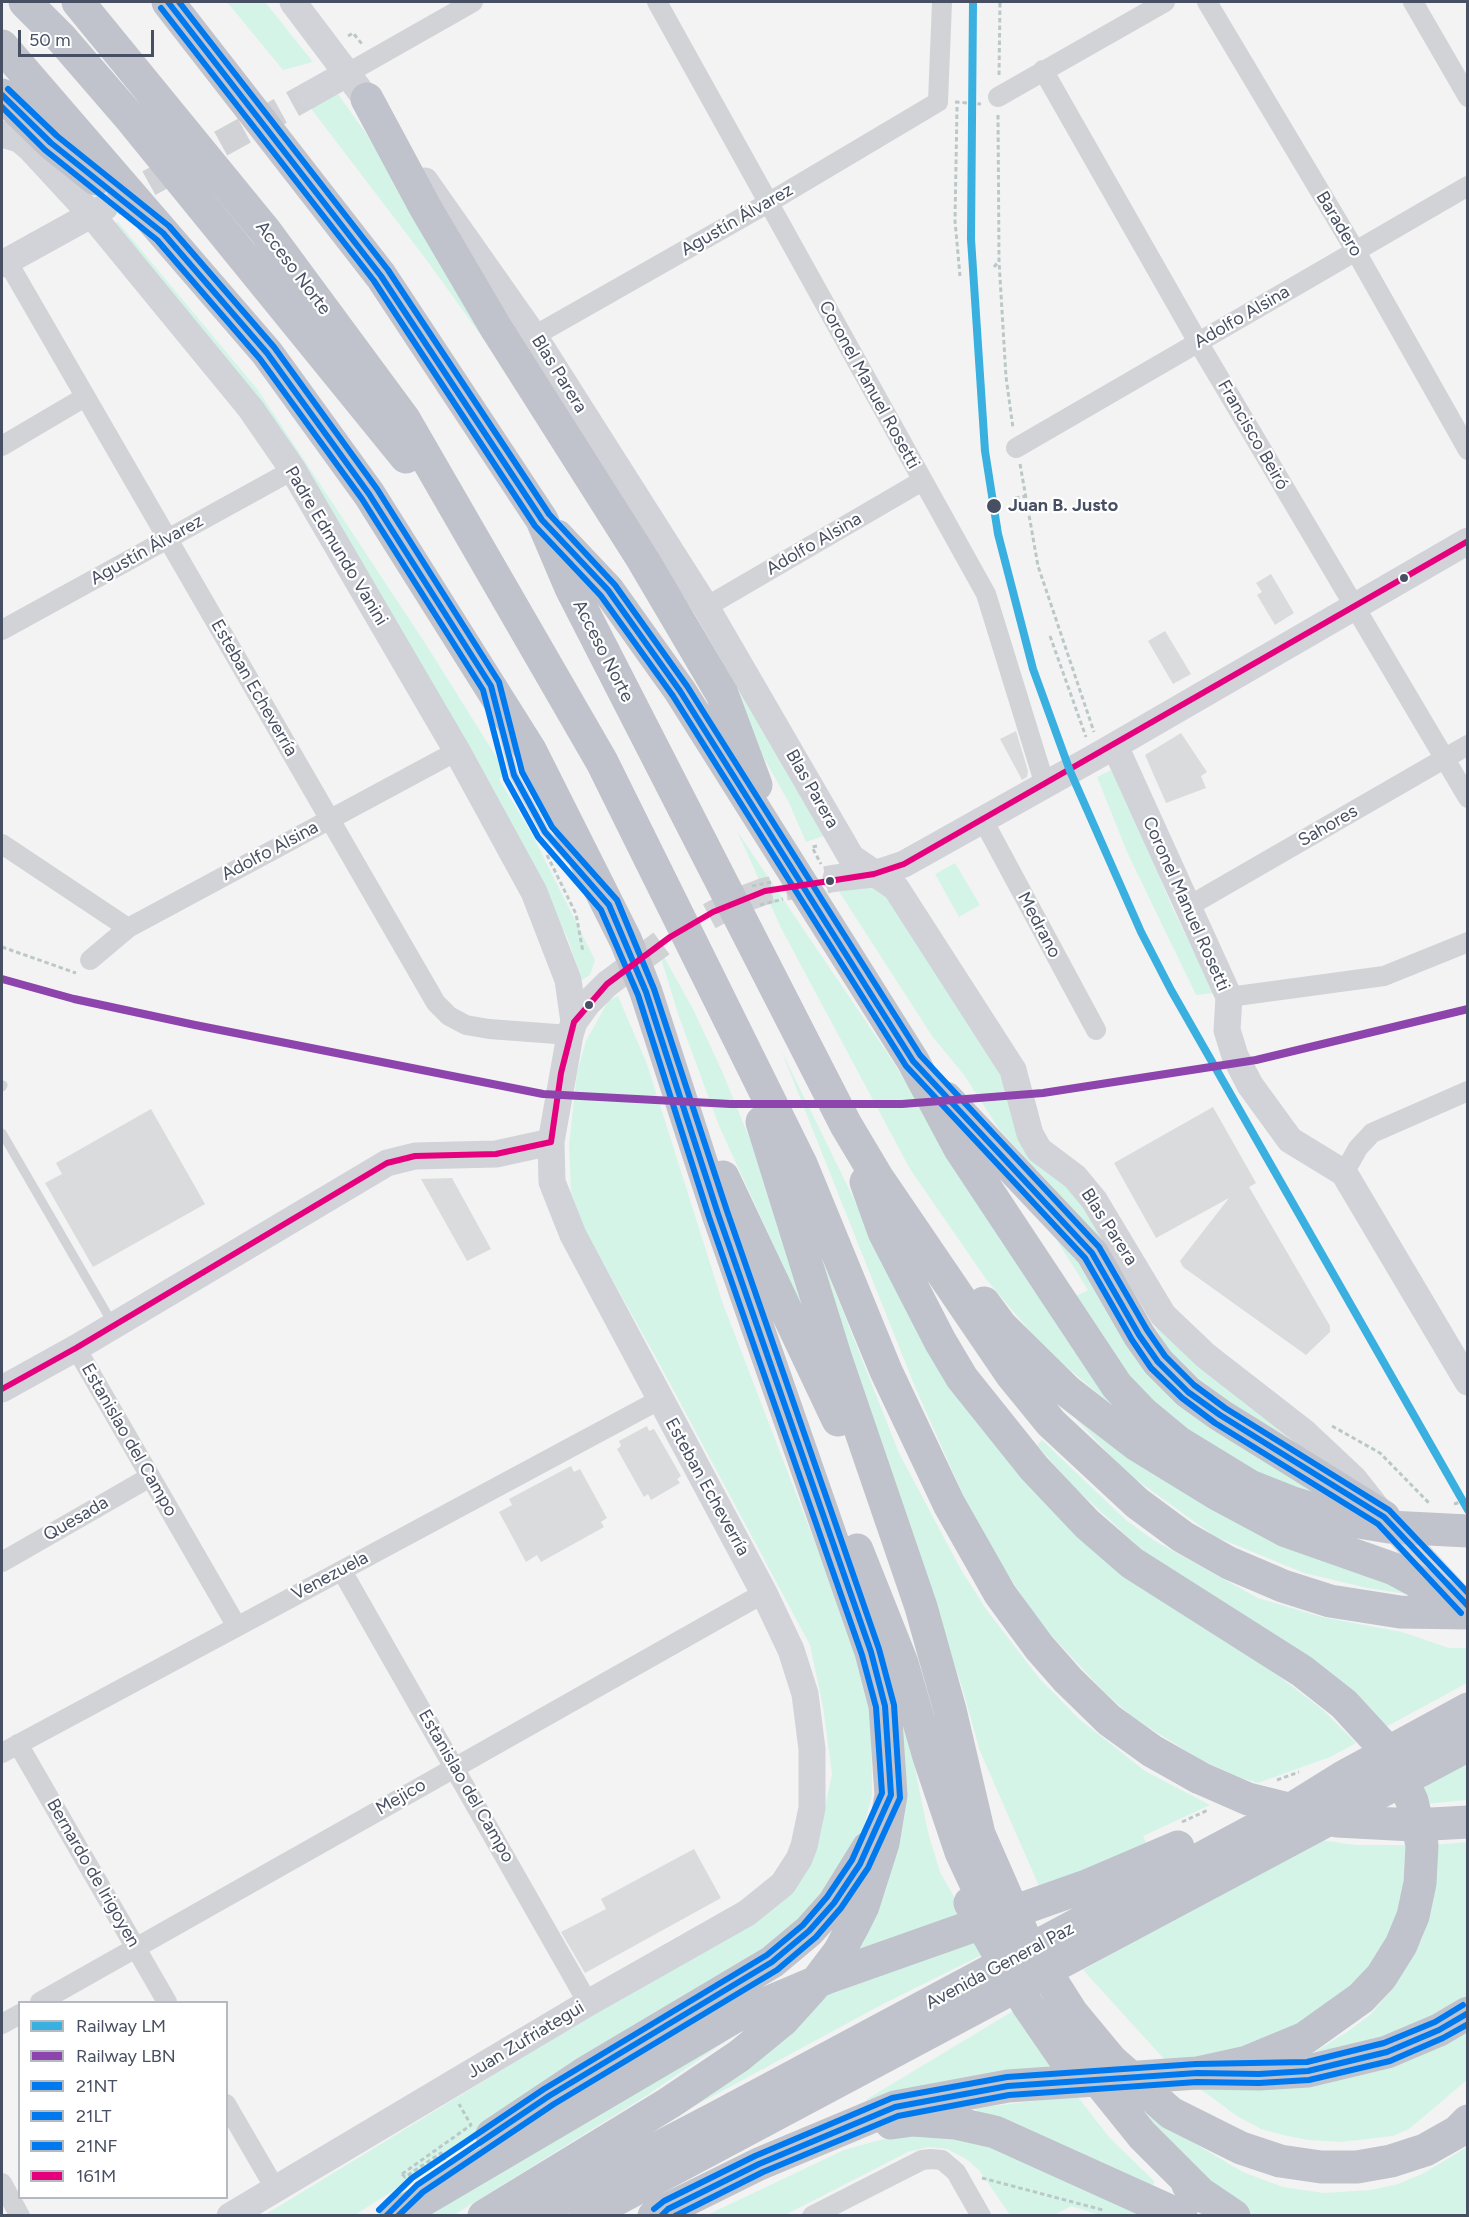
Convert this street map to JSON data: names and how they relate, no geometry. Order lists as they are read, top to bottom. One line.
{"streets":{"highway":["Acceso Norte","Avenida General Paz"],"street":["Agustín Álvarez","Baradero","Adolfo Alsina","Blas Parera","Coronel Manuel Rosetti","Francisco Beiró","Padre Edmundo Vanini","Esteban Echeverría","Sahores","Medrano","Estanislao del Campo","Quesada","Venezuela","Mejico","Bernardo de Irigoyen","Juan Zufriategui"]},"crossings":[["Agustín Álvarez","Blas Parera"],["Agustín Álvarez","Coronel Manuel Rosetti"],["Agustín Álvarez","Padre Edmundo Vanini"],["Agustín Álvarez","Esteban Echeverría"],["Baradero","Adolfo Alsina"],["Adolfo Alsina","Blas Parera"],["Adolfo Alsina","Coronel Manuel Rosetti"],["Adolfo Alsina","Francisco Beiró"],["Adolfo Alsina","Padre Edmundo Vanini"],["Adolfo Alsina","Esteban Echeverría"],["Coronel Manuel Rosetti","Sahores"],["Francisco Beiró","Sahores"],["Padre Edmundo Vanini","Esteban Echeverría"],["Esteban Echeverría","Venezuela"],["Esteban Echeverría","Mejico"],["Esteban Echeverría","Juan Zufriategui"],["Estanislao del Campo","Quesada"],["Estanislao del Campo","Venezuela"],["Estanislao del Campo","Mejico"],["Estanislao del Campo","Juan Zufriategui"],["Venezuela","Bernardo de Irigoyen"],["Mejico","Bernardo de Irigoyen"]],"places":["Juan B. Justo"],"lines":["rail line LM","transit line 21NT","transit line 21NF","transit line 21LT","transit line 161M","rail line LBN"],"legend":["Railway LM","Railway LBN","21NT","21LT","21NF","161M"],"scale_bar":"50 m"}
